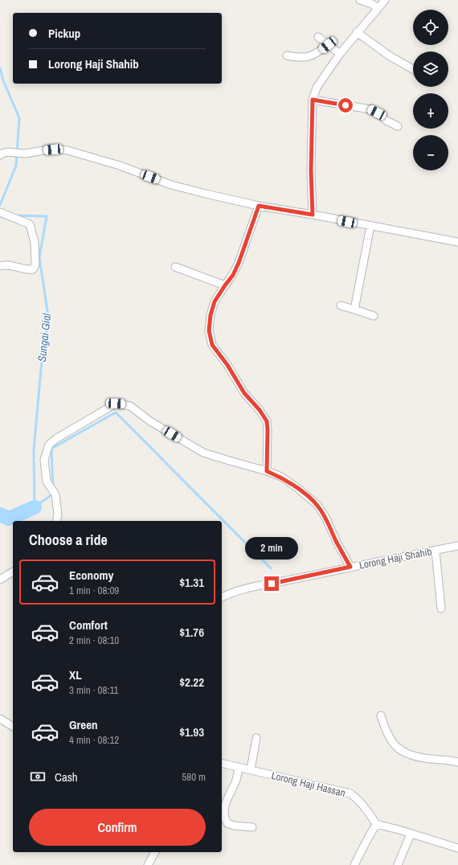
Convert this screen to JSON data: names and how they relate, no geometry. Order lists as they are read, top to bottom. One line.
{"streets":{"street":["Lorong Haji Shahib","Lorong Haji Hassan"]},"water":["Sungai Gial"],"page":{"map_buttons":["+","−"],"banner":["Pickup","Lorong Haji Shahib"],"heading":"Choose a ride","bubble":"2 min","list":[{"name":"Economy","note":"1 min · 08:09","value":"$1.31"},{"name":"Comfort","note":"2 min · 08:10","value":"$1.76"},{"name":"XL","note":"3 min · 08:11","value":"$2.22"},{"name":"Green","note":"4 min · 08:12","value":"$1.93"}],"pay":["Cash","580 m"],"buttons":"Confirm"}}
